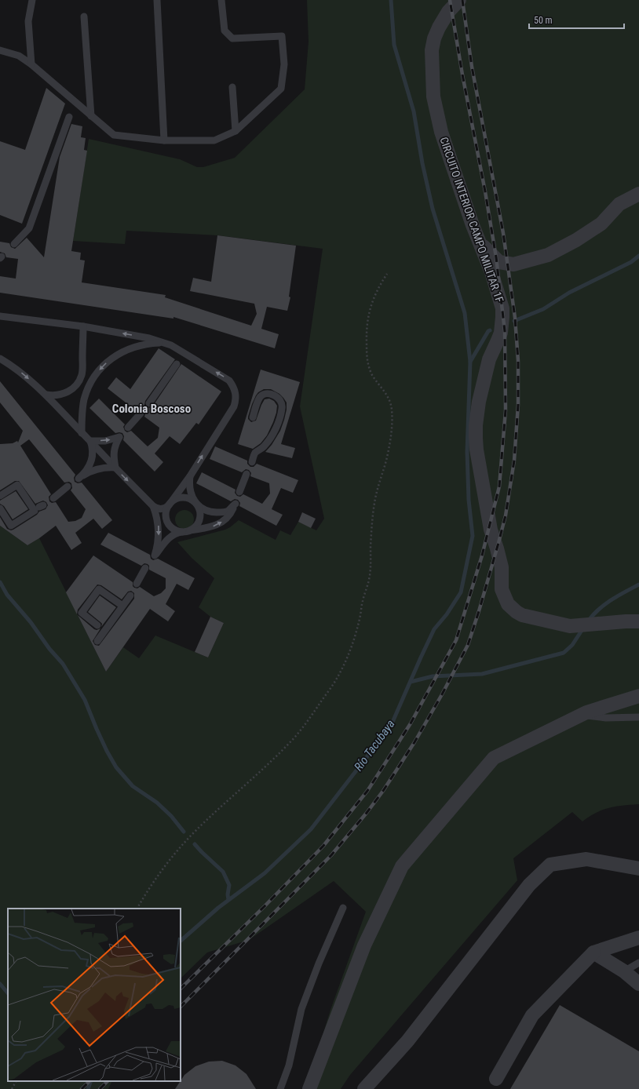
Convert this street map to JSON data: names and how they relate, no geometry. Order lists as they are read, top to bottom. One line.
{"streets":{"street":["CIRCUITO INTERIOR CAMPO MILITAR 1F"]},"districts":["Colonia Boscoso"],"water":["Río Tacubaya"],"scale_bar":"50 m"}
